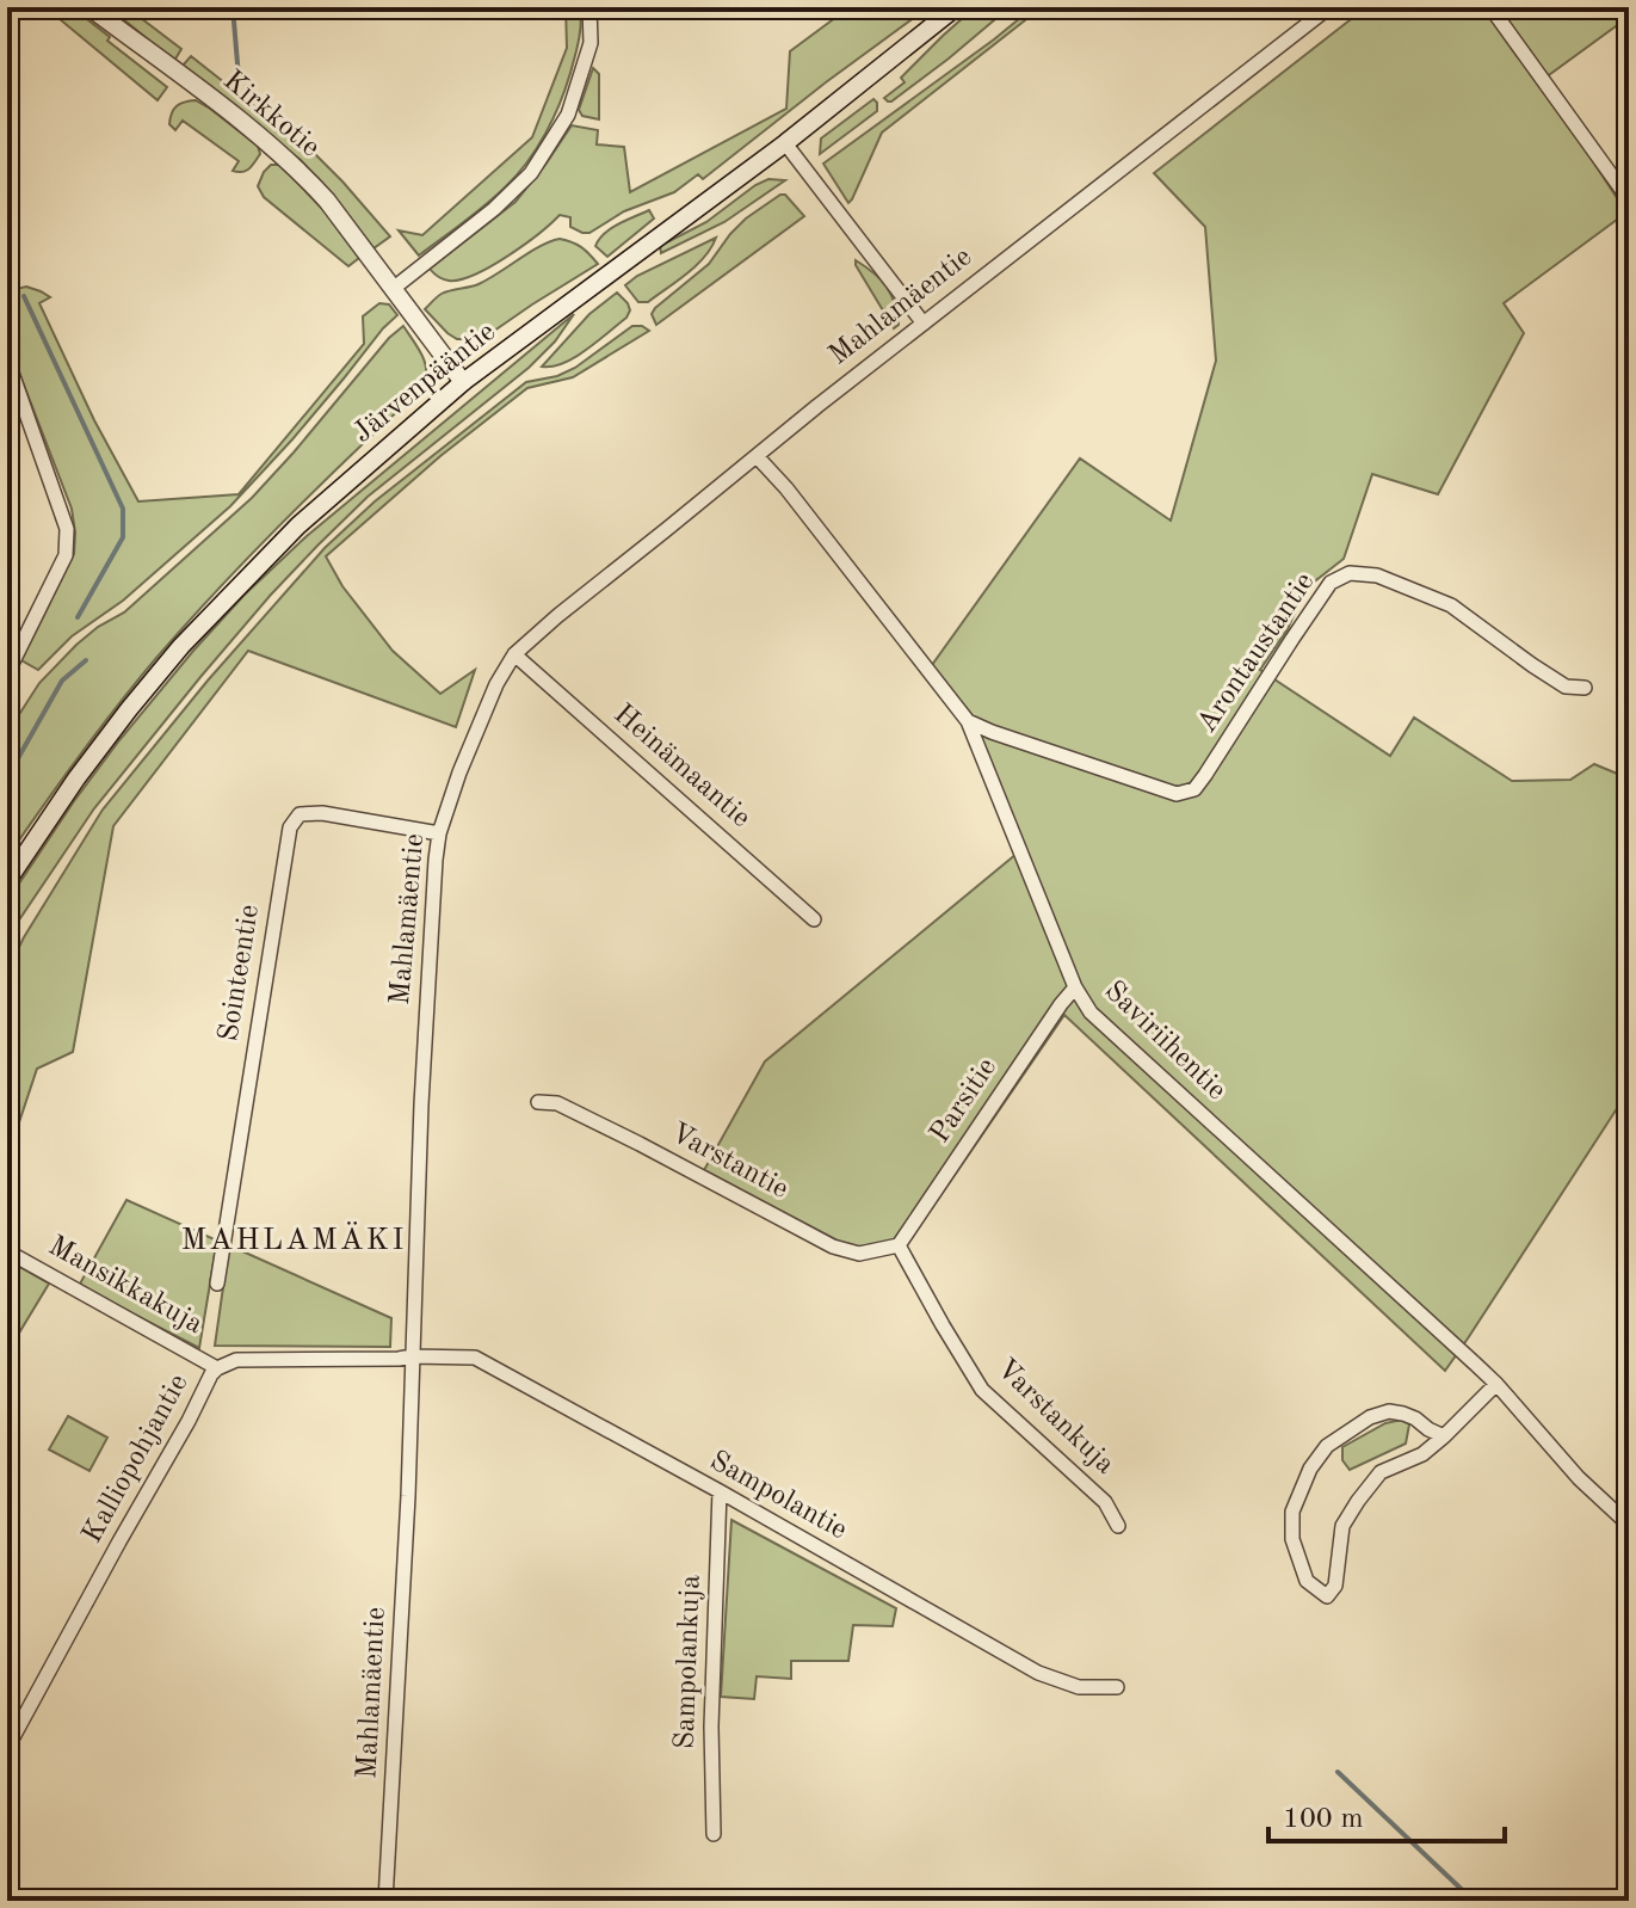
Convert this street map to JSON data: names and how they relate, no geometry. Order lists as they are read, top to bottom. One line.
{"streets":{"main road":["Kirkkotie","Järvenpääntie"],"street":["Mahlamäentie","Arontaustantie","Heinämaantie","Sointeentie","Saviriihentie","Parsitie","Varstantie","Mansikkakuja","Varstankuja","Kalliopohjantie","Sampolantie","Sampolankuja"]},"crossings":[["Kirkkotie","Järvenpääntie"],["Mahlamäentie","Heinämaantie"],["Mahlamäentie","Sointeentie"],["Mahlamäentie","Saviriihentie"],["Mahlamäentie","Kalliopohjantie"],["Mahlamäentie","Sampolantie"],["Arontaustantie","Saviriihentie"],["Saviriihentie","Parsitie"],["Parsitie","Varstantie"],["Parsitie","Varstankuja"],["Varstantie","Varstankuja"],["Mansikkakuja","Kalliopohjantie"],["Kalliopohjantie","Sampolantie"],["Sampolantie","Sampolankuja"]],"districts":["MAHLAMÄKI"],"scale_bar":"100 m"}
